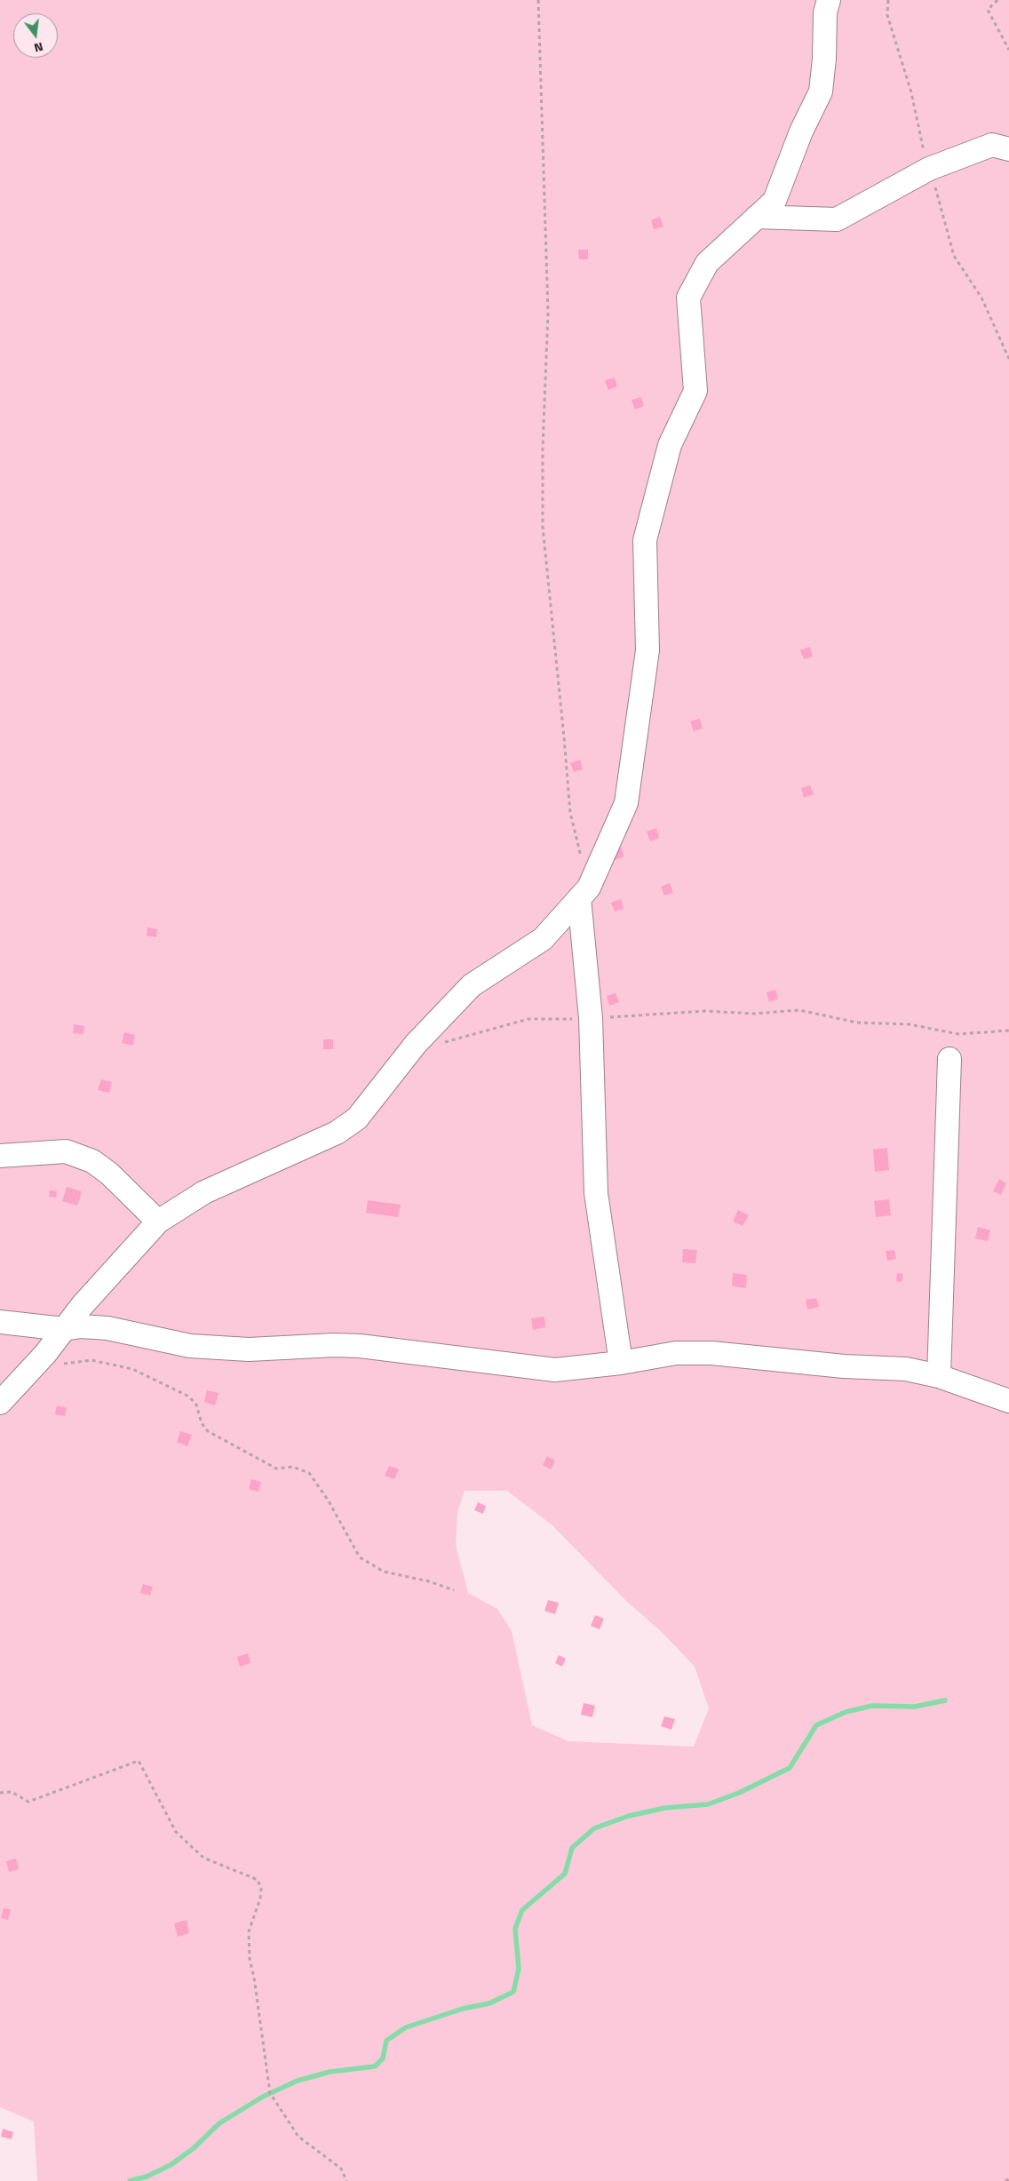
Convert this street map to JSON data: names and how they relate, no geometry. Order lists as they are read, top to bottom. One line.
{"north":"bottom"}
